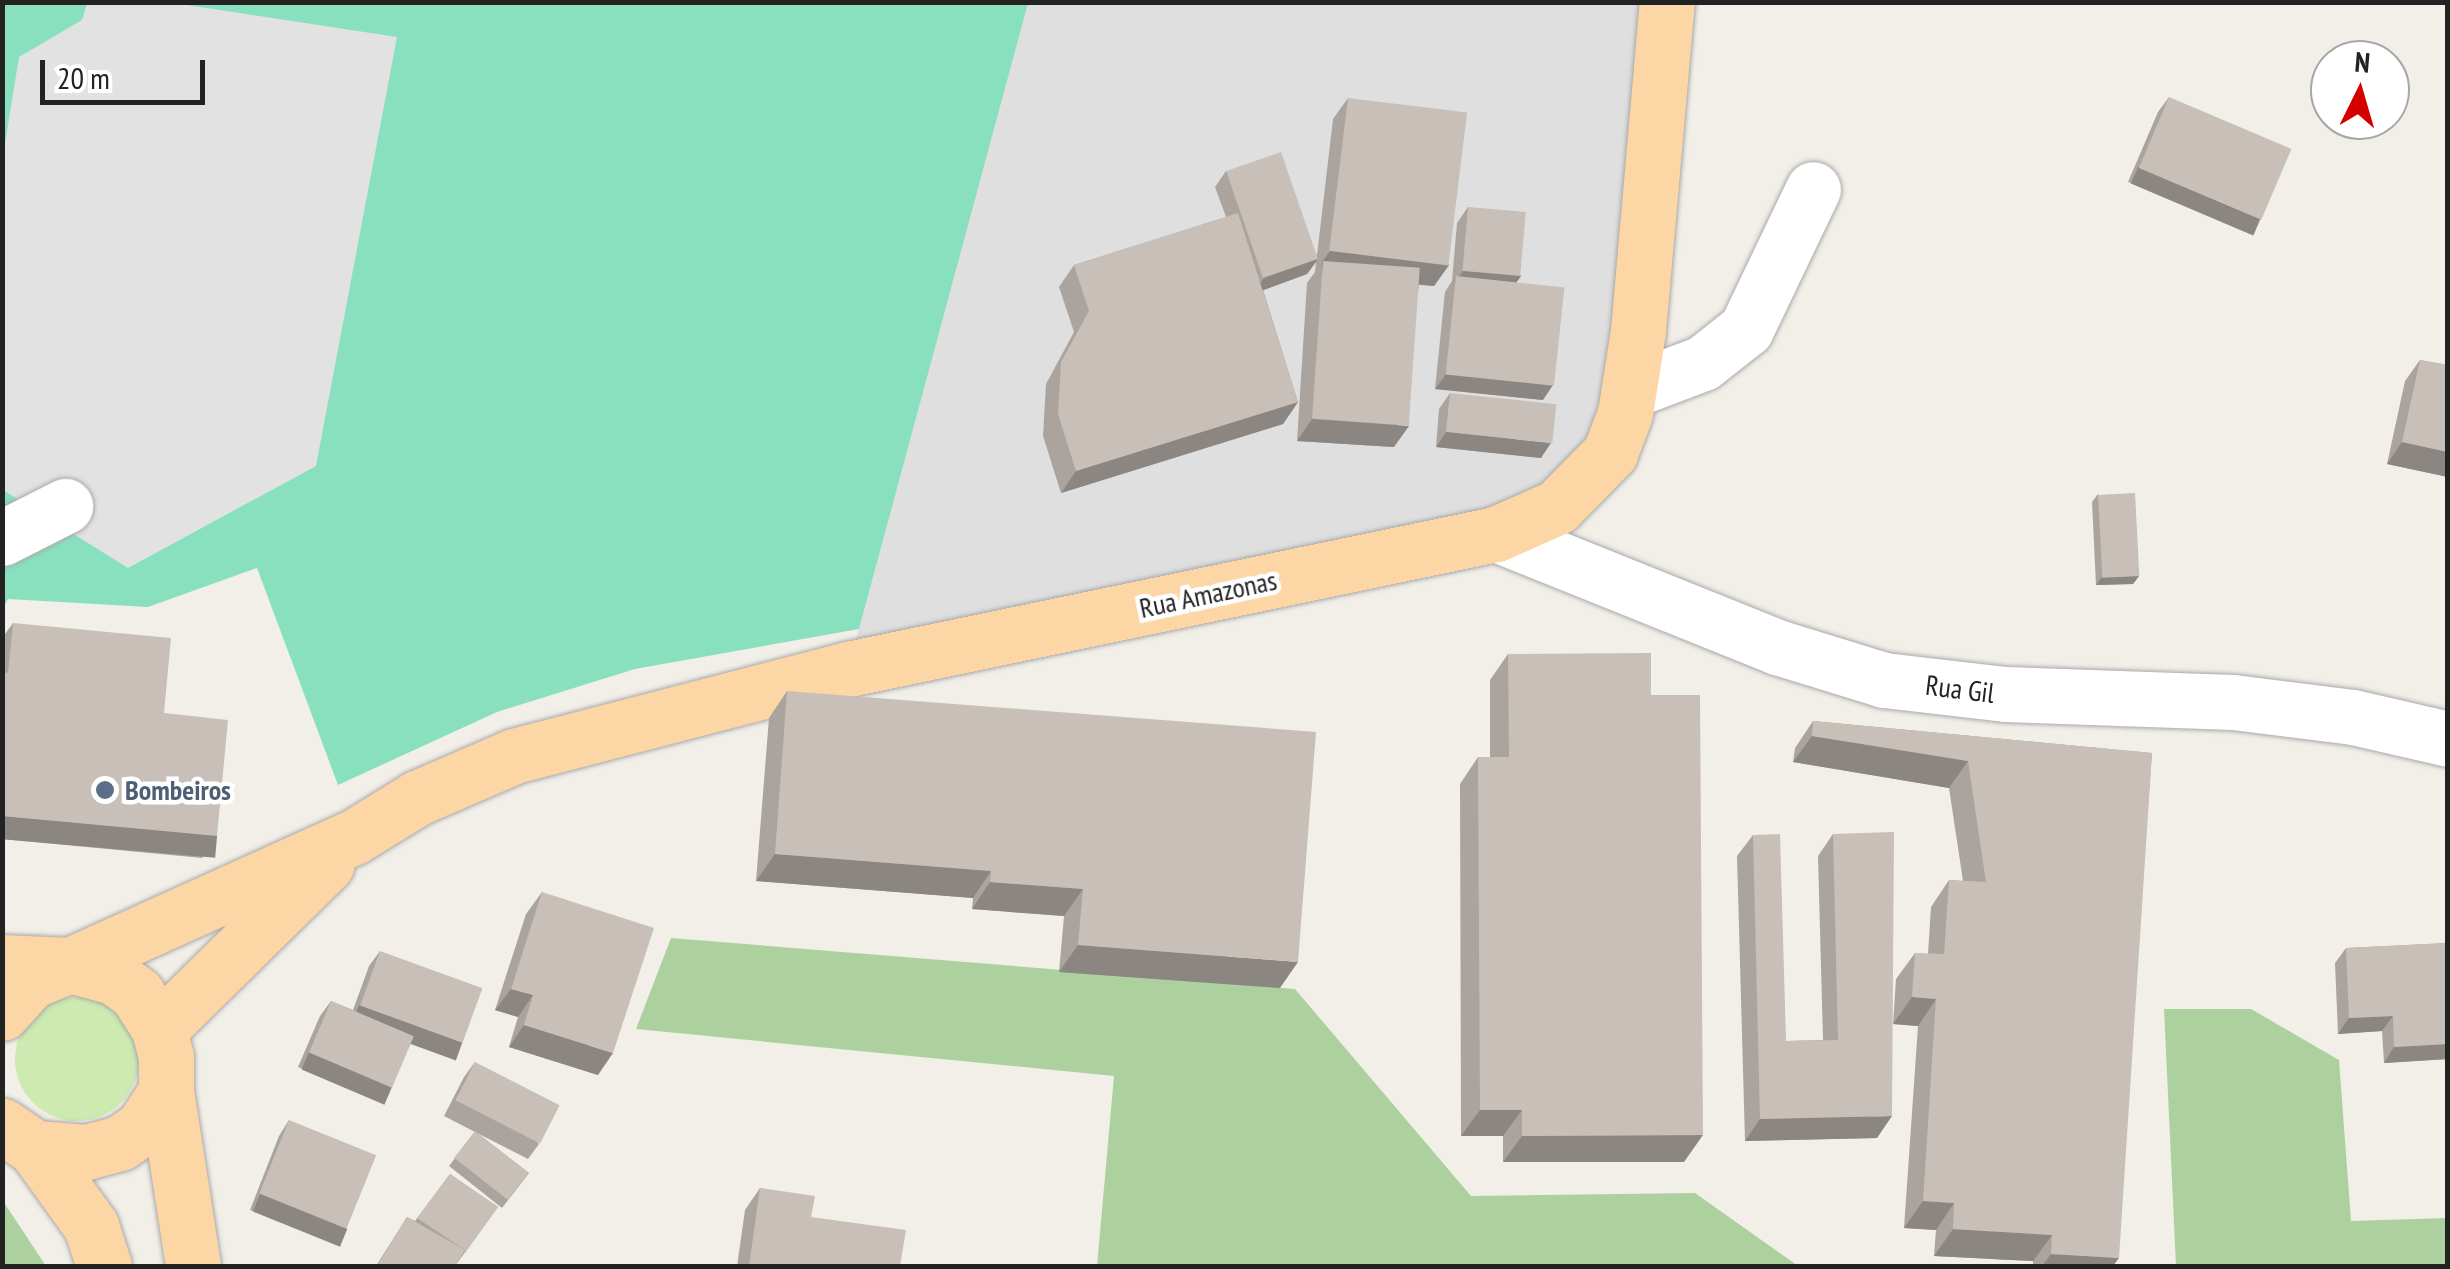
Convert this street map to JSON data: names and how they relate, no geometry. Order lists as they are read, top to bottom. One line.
{"streets":{"main road":["Rua Amazonas"],"street":["Rua Gil"]},"crossings":[["Rua Amazonas","Rua Gil"]],"places":["Bombeiros"],"scale_bar":"20 m","north":"top"}
